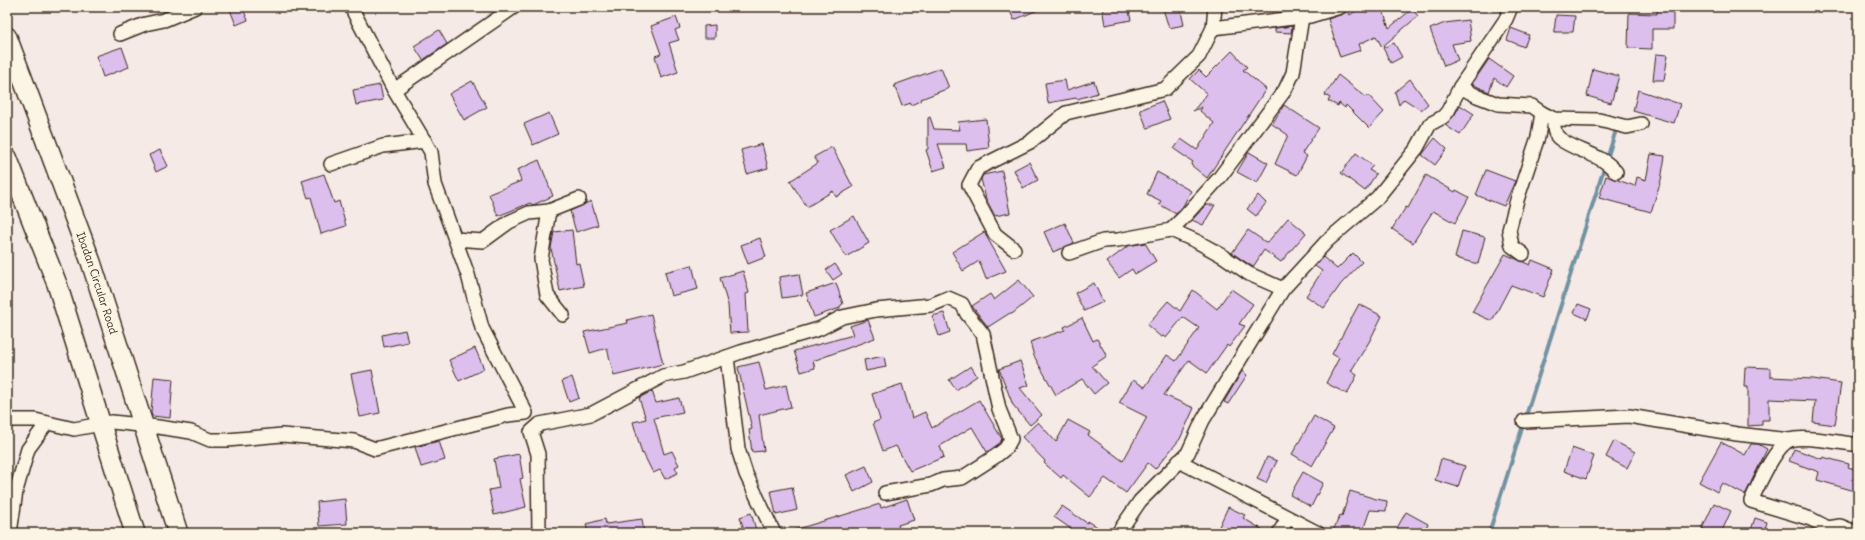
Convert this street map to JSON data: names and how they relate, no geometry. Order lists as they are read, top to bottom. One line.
{"streets":{"highway":["Ibadan Circular Road"]}}
